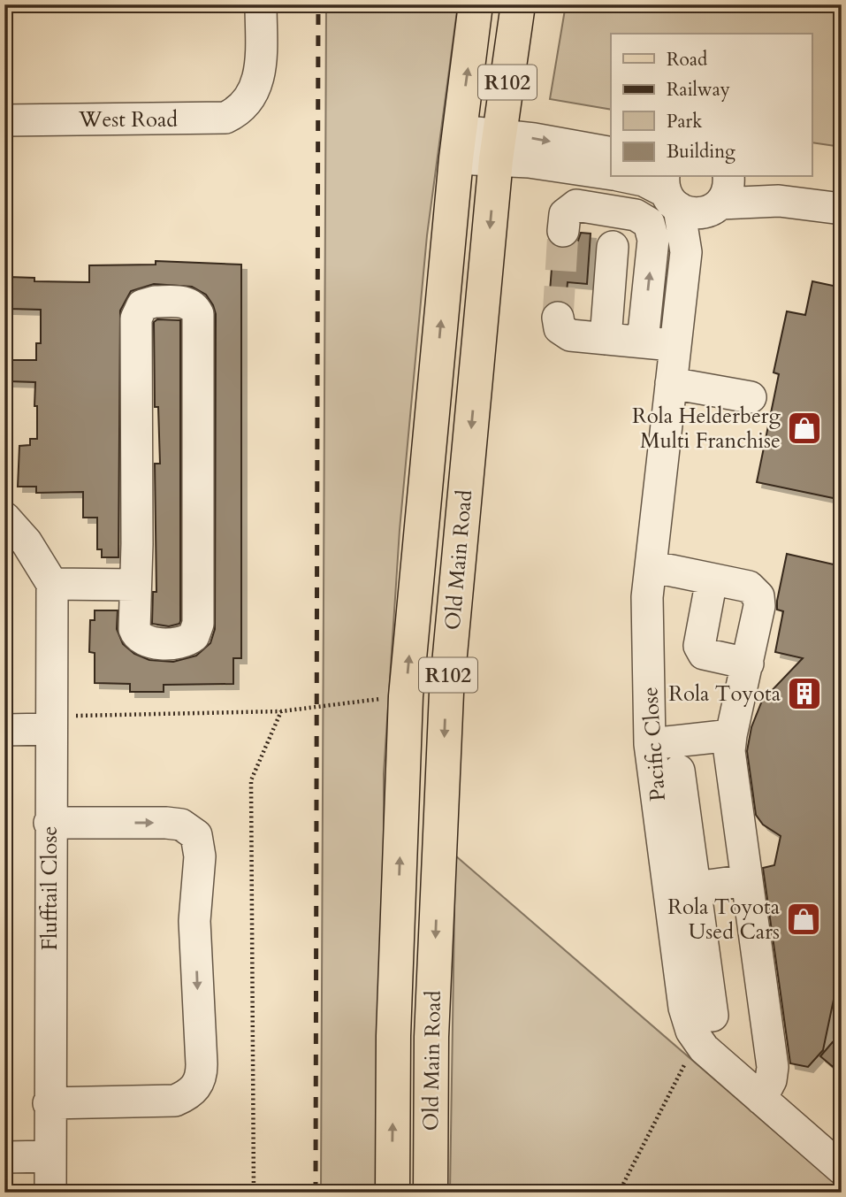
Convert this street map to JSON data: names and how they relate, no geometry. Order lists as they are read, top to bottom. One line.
{"streets":{"main road":["R102","Old Main Road"],"street":["West Road","Pacific Close","Flufftail Close"]},"places":{"shop":["Rola Helderberg Multi Franchise","Rola Toyota Used Cars"],"building":["Rola Toyota"]},"legend":["Road","Railway","Park","Building"]}
